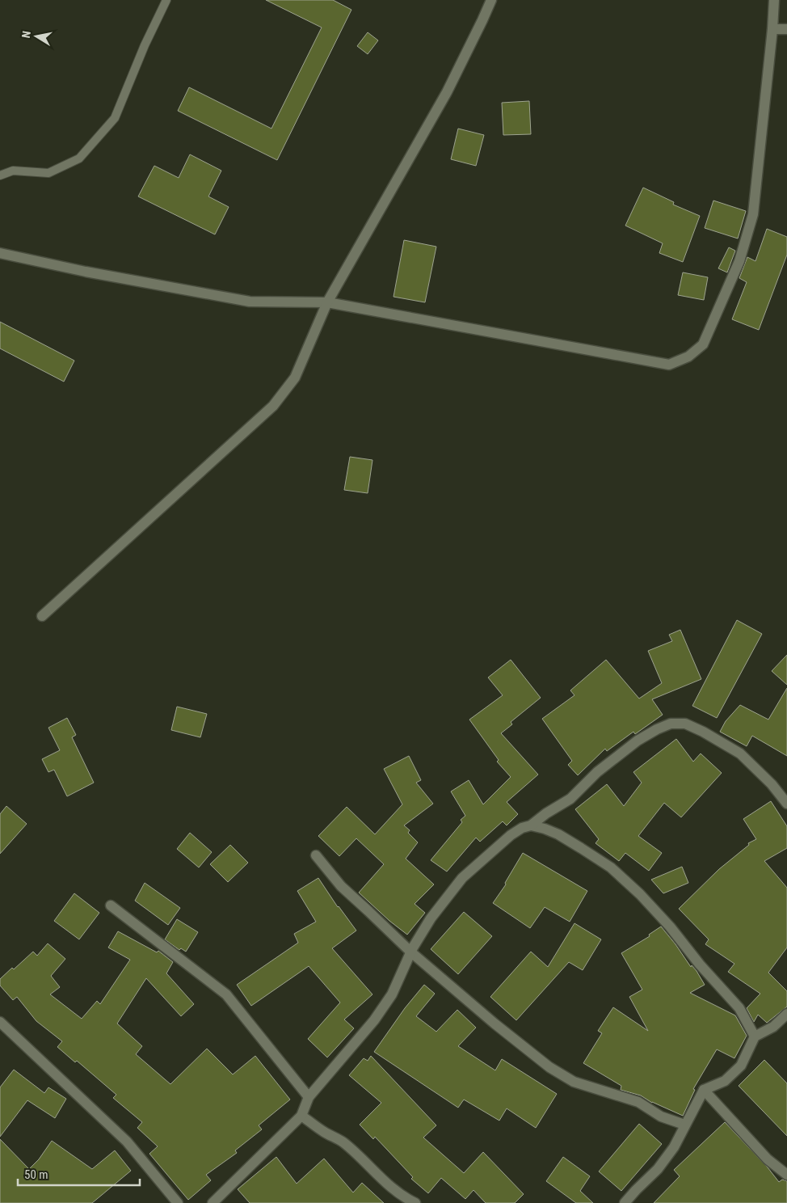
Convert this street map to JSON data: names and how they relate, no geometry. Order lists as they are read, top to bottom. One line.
{"scale_bar":"50 m","north":"left"}
